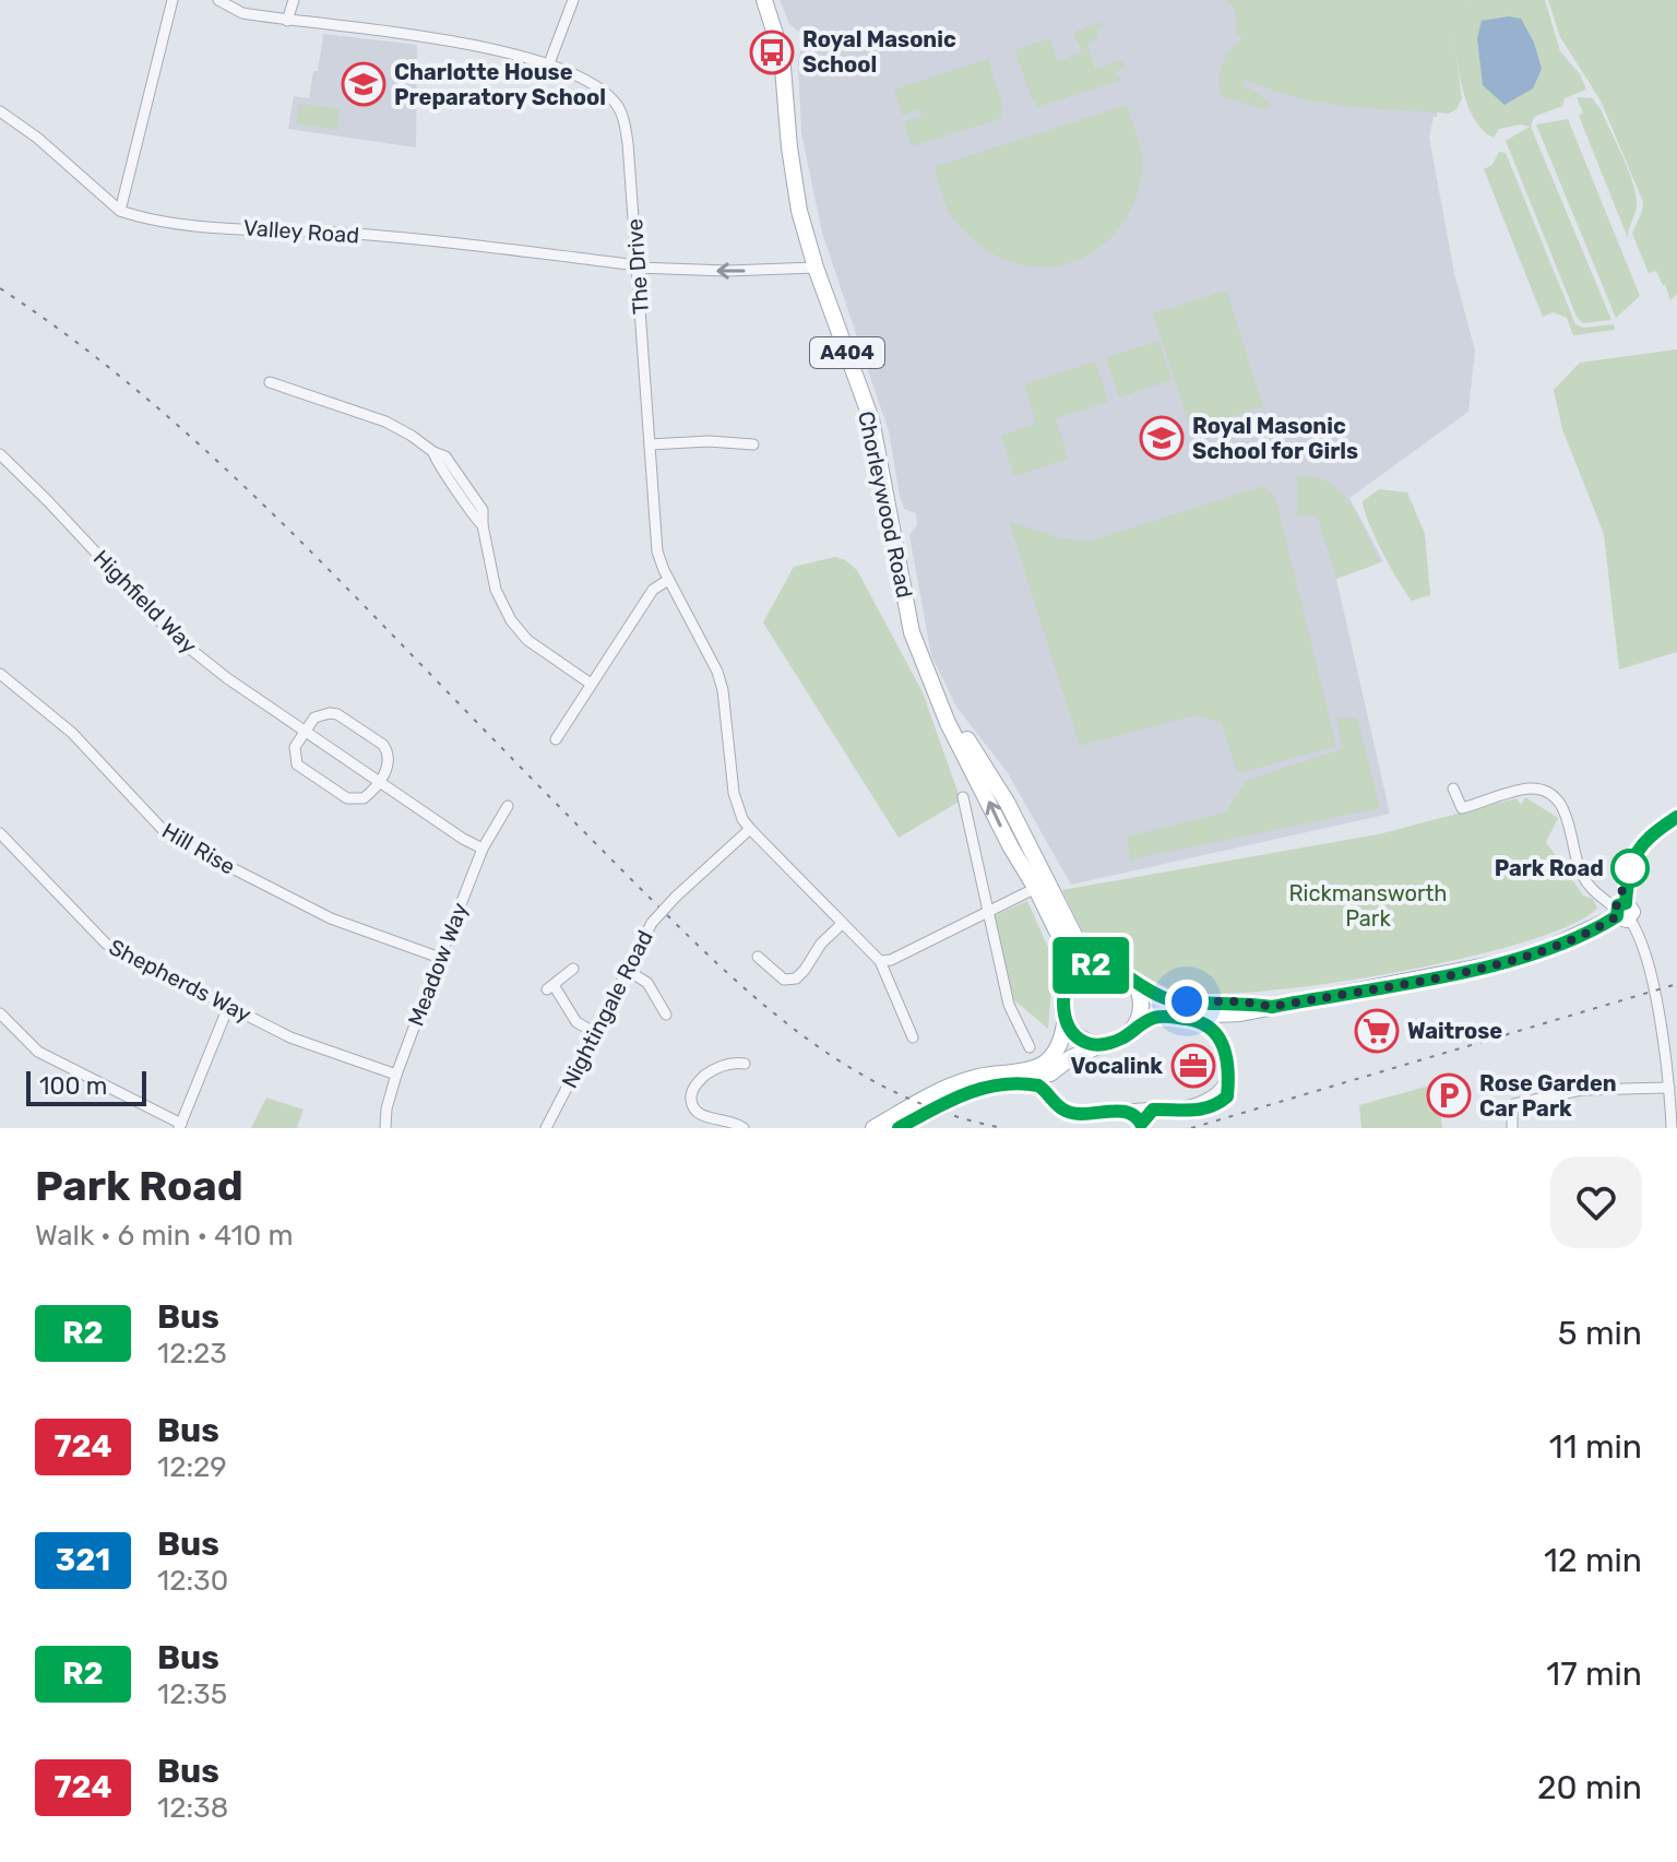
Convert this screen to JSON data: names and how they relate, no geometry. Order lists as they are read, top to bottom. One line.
{"streets":{"main road":["A404","Chorleywood Road"],"street":["Valley Road","The Drive","Highfield Way","Hill Rise","Meadow Way","Shepherds Way","Nightingale Road"]},"crossings":[["Valley Road","The Drive"],["Valley Road","Chorleywood Road"],["The Drive","Nightingale Road"],["A404","Chorleywood Road"],["Highfield Way","Meadow Way"],["Hill Rise","Meadow Way"],["Meadow Way","Shepherds Way"]],"parks":["Rickmansworth Park"],"places":{"bus stop":["Royal Masonic School"],"school or university":["Charlotte House Preparatory School","Royal Masonic School for Girls"],"other":["Park Road"],"supermarket":["Waitrose"],"office":["Vocalink"],"parking":["Rose Garden Car Park"]},"lines":["bus line R2"],"scale_bar":"100 m","page":{"on_map":"R2","scale":"100 m","heading":["Park Road","Walk · 6 min · 410 m"],"list":[{"mark":"R2","name":"Bus","note":"12:23","value":"5 min"},{"mark":"724","name":"Bus","note":"12:29","value":"11 min"},{"mark":"321","name":"Bus","note":"12:30","value":"12 min"},{"mark":"R2","name":"Bus","note":"12:35","value":"17 min"},{"mark":"724","name":"Bus","note":"12:38","value":"20 min"}]}}
